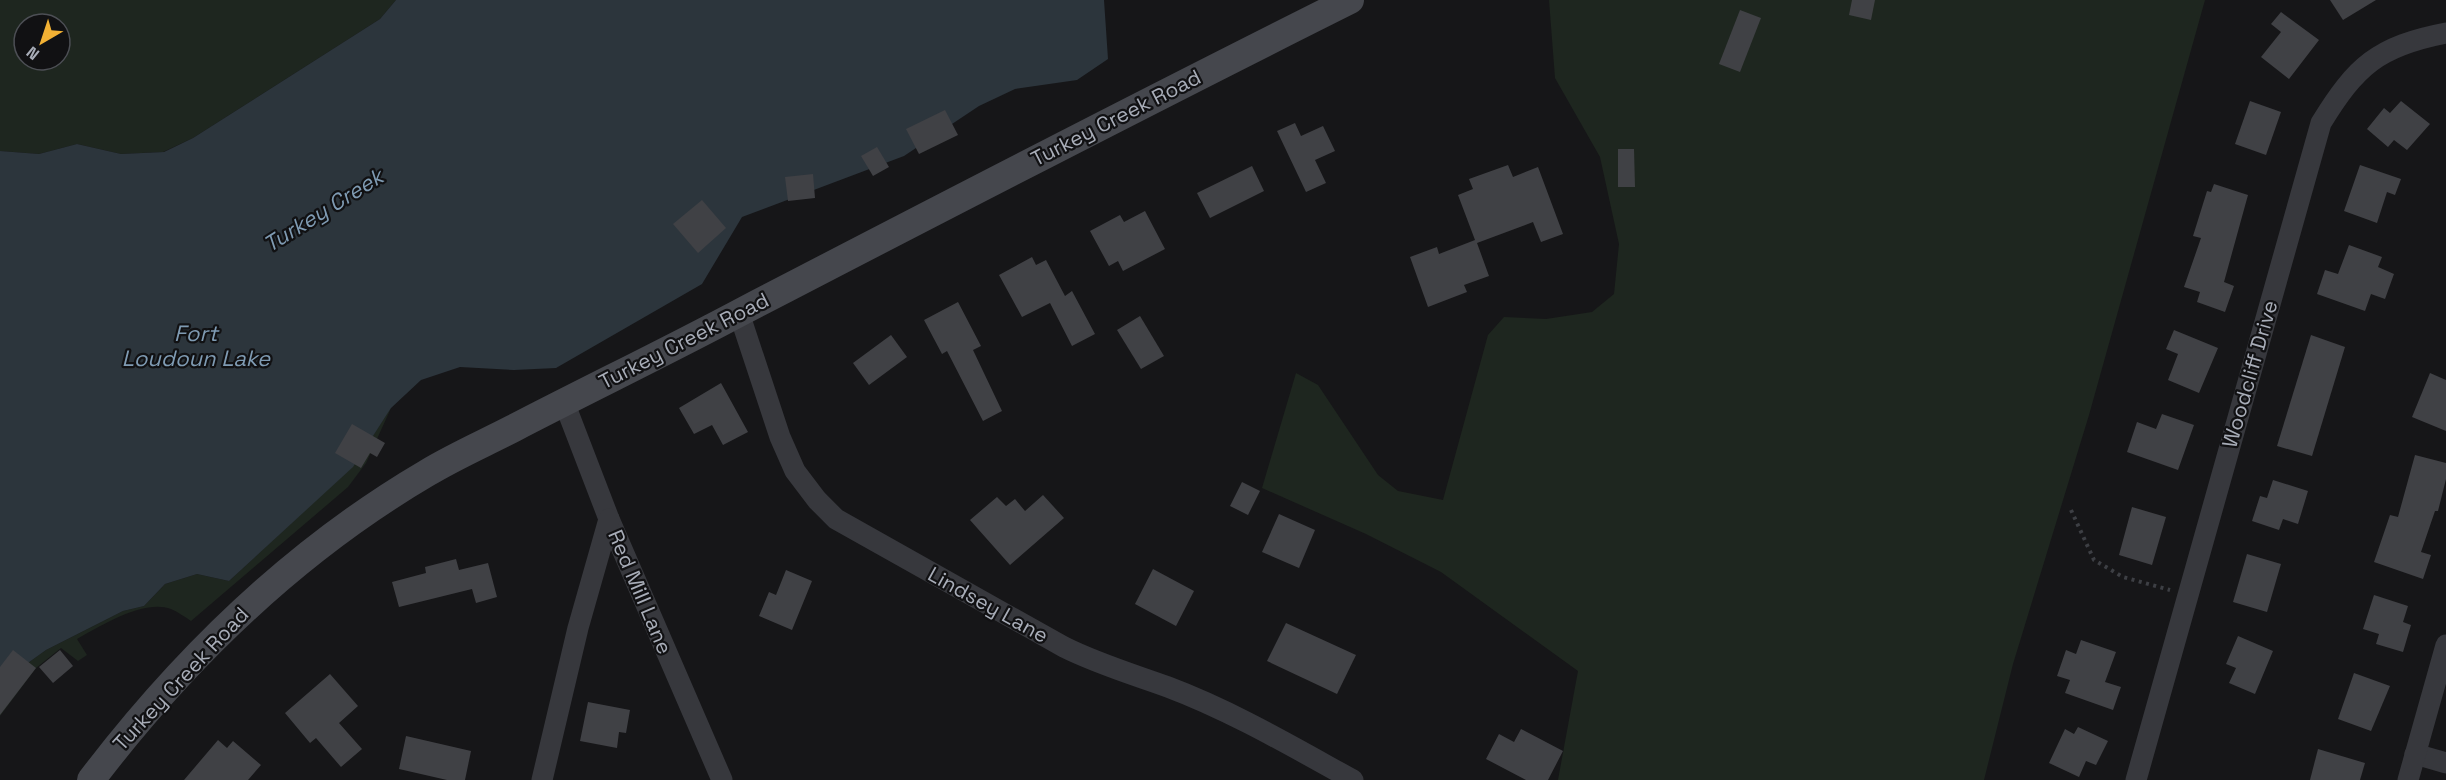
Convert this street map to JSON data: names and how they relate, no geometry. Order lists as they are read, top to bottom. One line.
{"streets":{"street":["Turkey Creek Road","Woodcliff Drive","Red Mill Lane","Lindsey Lane"]},"crossings":[["Turkey Creek Road","Red Mill Lane"],["Turkey Creek Road","Lindsey Lane"]],"water":["Turkey Creek","Fort Loudoun Lake"],"north":"bottom left"}
